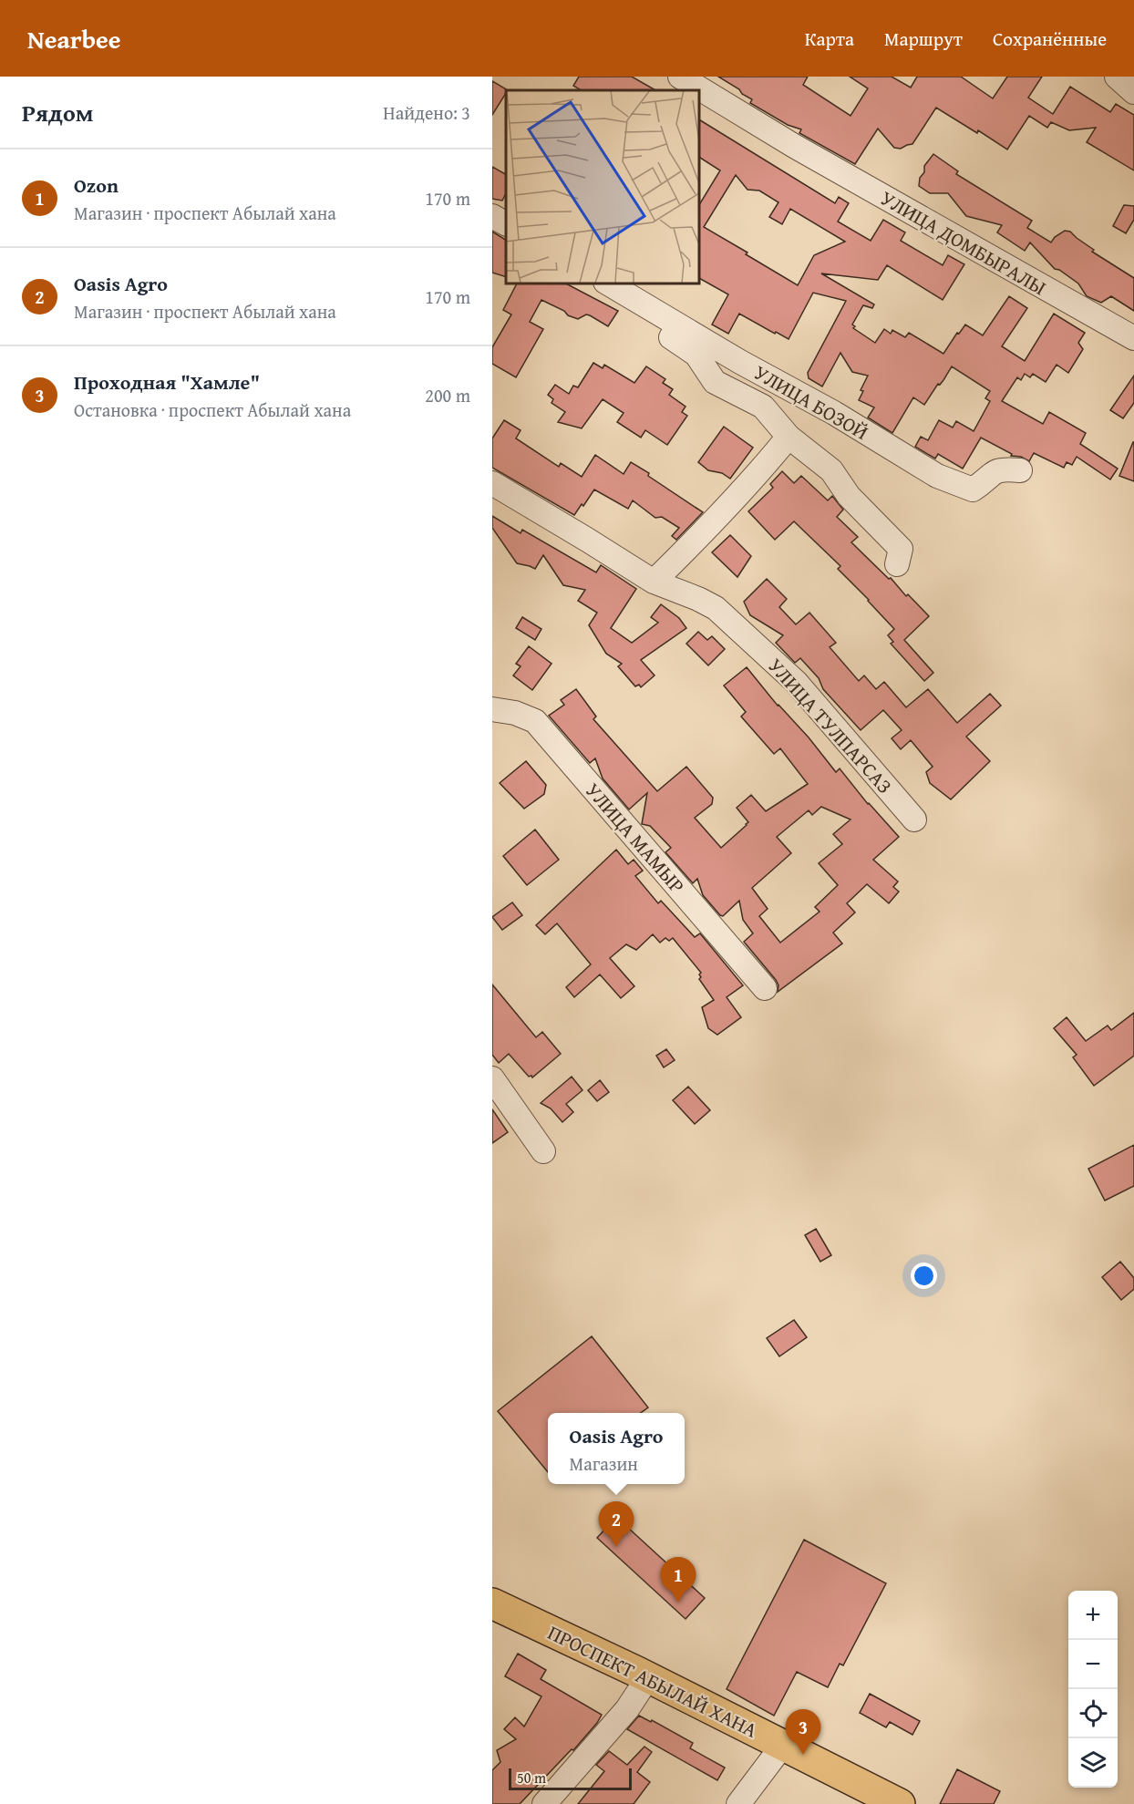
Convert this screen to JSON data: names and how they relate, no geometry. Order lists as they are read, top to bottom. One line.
{"streets":{"main road":["ПРОСПЕКТ АБЫЛАЙ ХАНА"],"street":["УЛИЦА ДОМБЫРАЛЫ","УЛИЦА БОЗОЙ","УЛИЦА ТУЛПАРСАЗ","УЛИЦА МАМЫР"]},"scale_bar":"50 m","page":{"header":"Nearbee","nav":["Карта","Маршрут","Сохранённые"],"heading":["Рядом","Найдено: 3"],"list":[{"mark":"1","name":"Ozon","note":"Магазин · проспект Абылай хана","value":"170 m"},{"mark":"2","name":"Oasis Agro","note":"Магазин · проспект Абылай хана","value":"170 m"},{"mark":"3","name":"Проходная \"Хамле\"","note":"Остановка · проспект Абылай хана","value":"200 m"}],"popup":["Oasis Agro","Магазин"],"pins":["2","1","3"],"map_buttons":["+","−"],"scale":"50 m"}}
